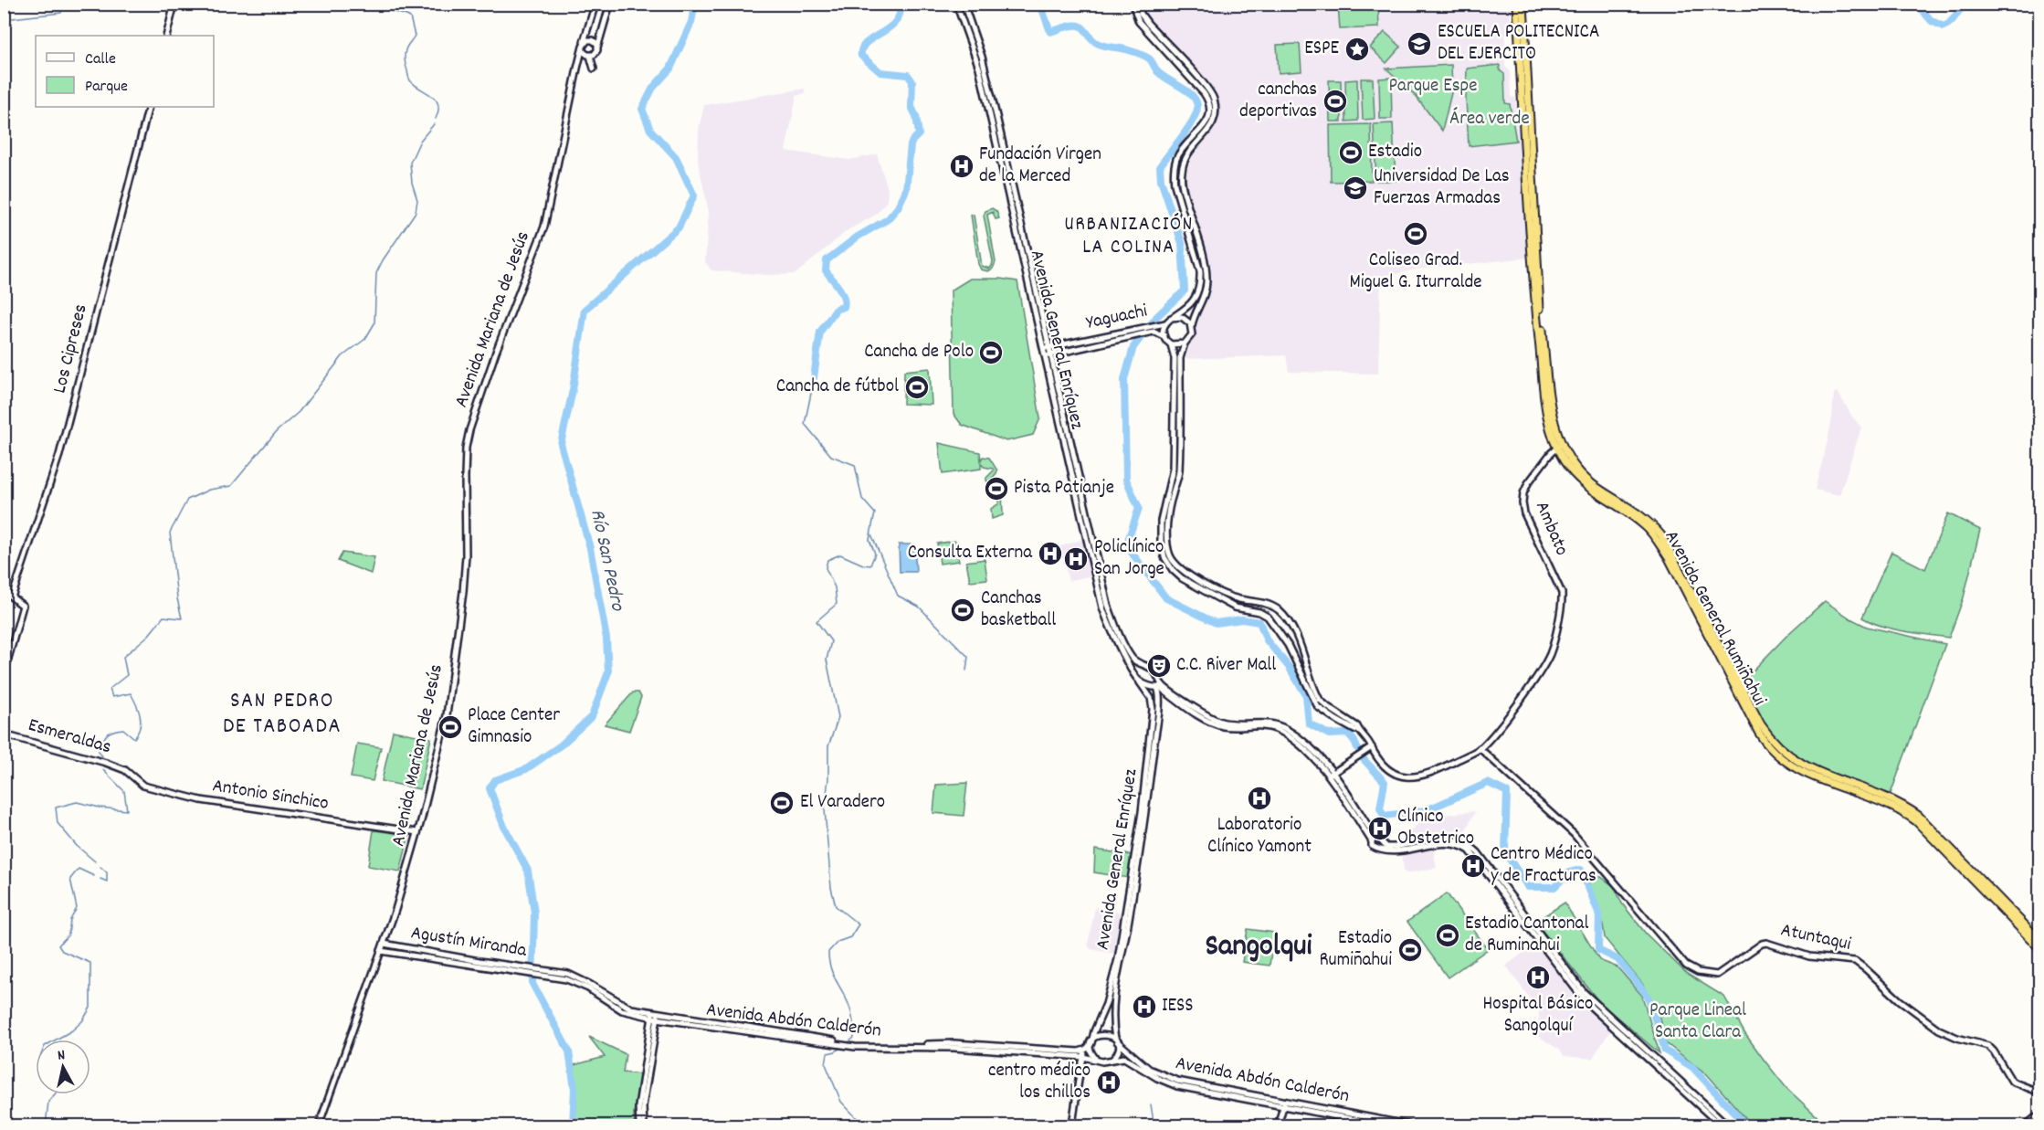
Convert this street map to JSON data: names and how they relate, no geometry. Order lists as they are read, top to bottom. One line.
{"streets":{"highway":["Avenida General Rumiñahui"],"street":["Yaguachi","Avenida Mariana de Jesús","Avenida General Enríquez","Los Cipreses","Ambato","Esmeraldas","Antonio Sinchico","Atuntaqui","Agustín Miranda","Avenida Abdón Calderón"]},"crossings":[["Yaguachi","Avenida General Enríquez"],["Avenida Mariana de Jesús","Antonio Sinchico"],["Avenida Mariana de Jesús","Agustín Miranda"],["Avenida General Enríquez","Avenida Abdón Calderón"],["Ambato","Avenida General Rumiñahui"],["Ambato","Atuntaqui"],["Esmeraldas","Antonio Sinchico"],["Agustín Miranda","Avenida Abdón Calderón"]],"districts":["URBANIZACIÓN LA COLINA","SAN PEDRO DE TABOADA","Sangolqui"],"water":["Río San Pedro"],"parks":["Parque Espe","Área verde","Parque Lineal Santa Clara"],"places":{"school or university":["ESCUELA POLITECNICA DEL EJERCITO","Universidad De Las Fuerzas Armadas"],"place":["ESPE"],"sports":["canchas deportivas","Estadio","Coliseo Grad. Miguel G. Iturralde","Cancha de Polo","Cancha de fútbol","Pista Patianje","Canchas basketball","Place Center Gimnasio","El Varadero","Estadio Cantonal de Ruminahui","Estadio Rumiñahui"],"hospital":["Fundación Virgen de la Merced","Consulta Externa","Policlínico San Jorge","Laboratorio Clínico Yamont","Clínico Obstetrico","Centro Médico y de Fracturas","Hospital Básico Sangolquí","IESS","centro médico los chillos"],"theatre":["C.C. River Mall"]},"legend":["Calle","Parque"],"north":"top"}
